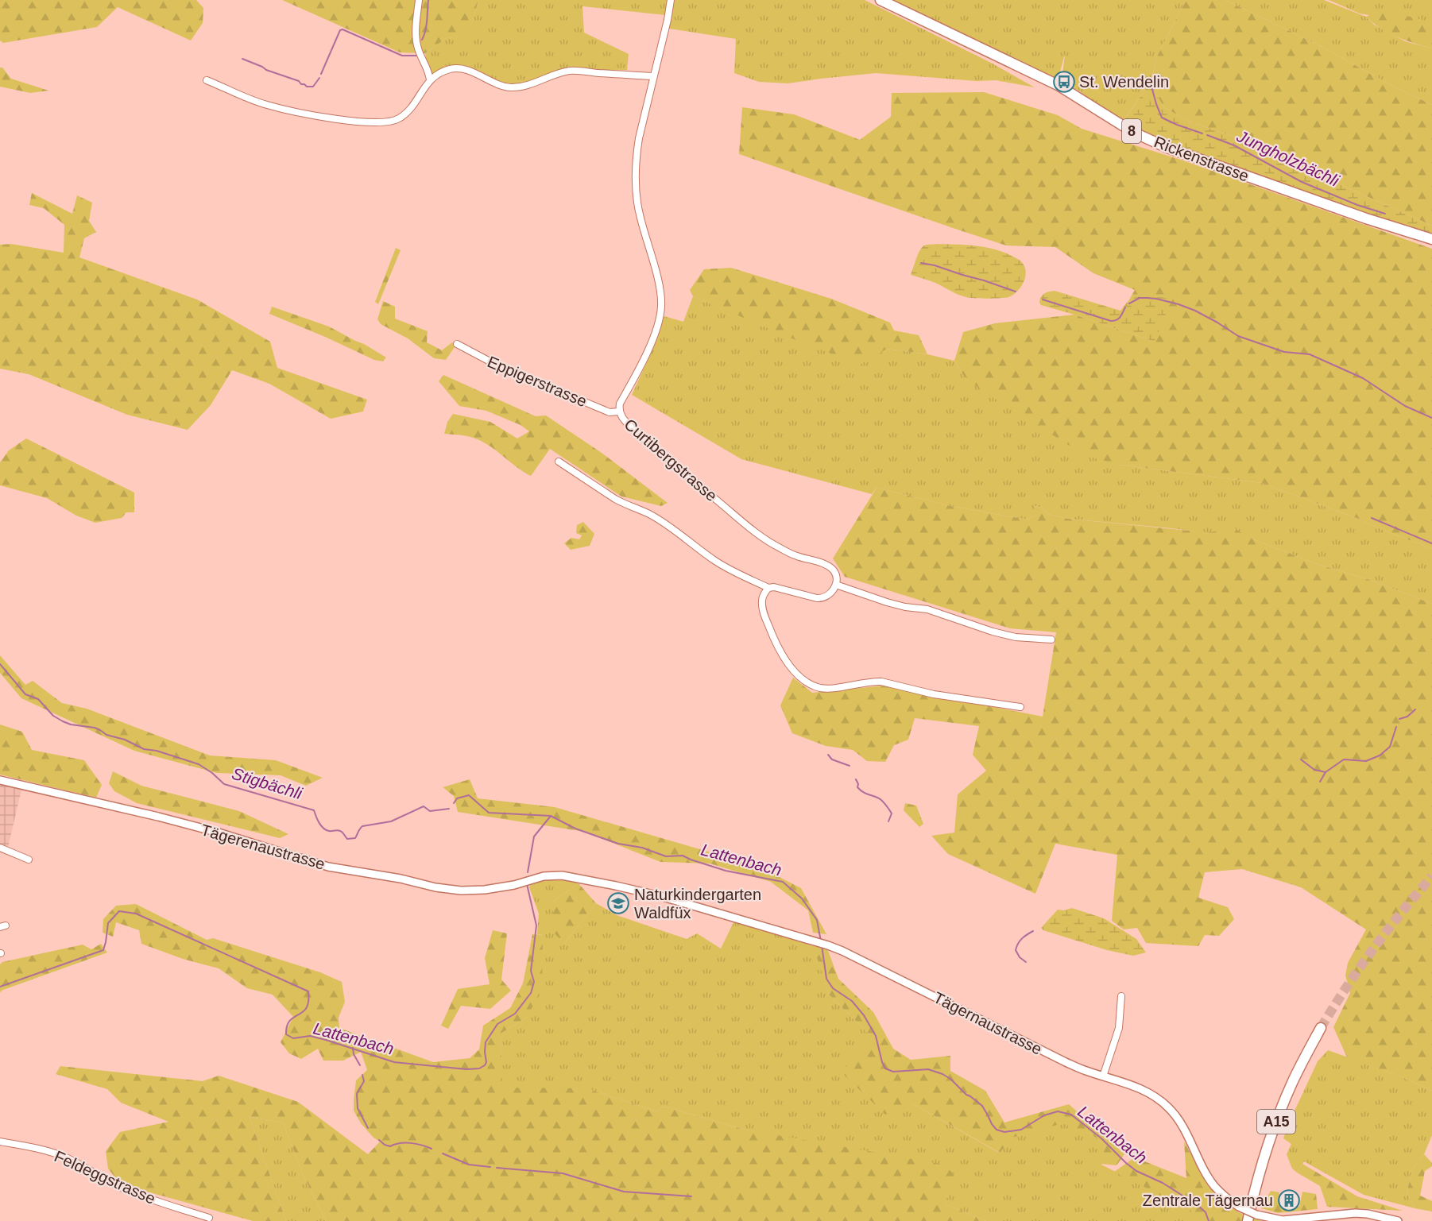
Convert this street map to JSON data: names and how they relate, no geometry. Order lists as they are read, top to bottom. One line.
{"streets":{"main road":["8","Rickenstrasse","A15"],"street":["Eppigerstrasse","Curtibergstrasse","Tägerenaustrasse","Tägernaustrasse","Feldeggstrasse"]},"crossings":[["Eppigerstrasse","Curtibergstrasse"],["Tägerenaustrasse","Tägernaustrasse"]],"water":["Jungholzbächli","Stigbächli","Lattenbach"],"places":{"bus stop":["St. Wendelin"],"school or university":["Naturkindergarten Waldfüx"],"building":["Zentrale Tägernau"]}}
